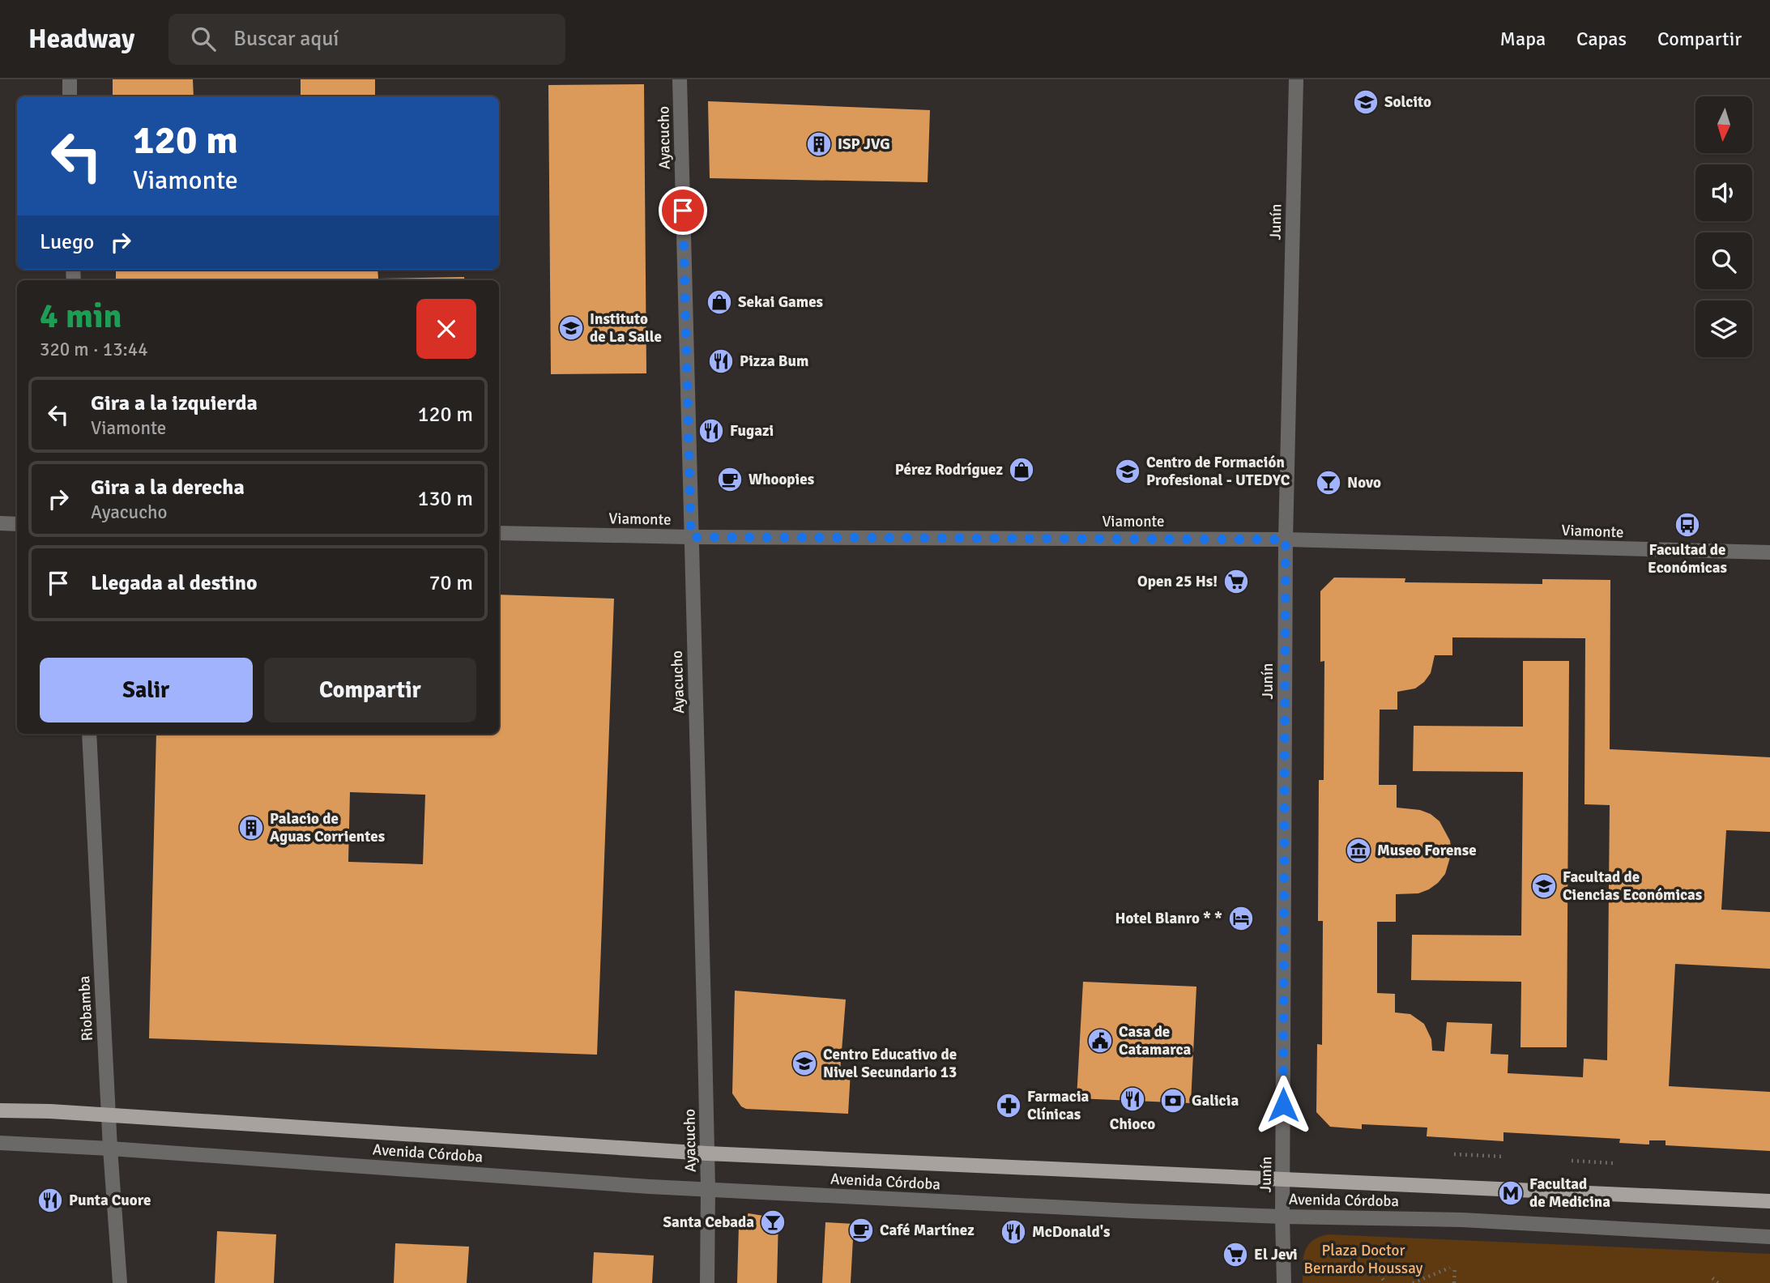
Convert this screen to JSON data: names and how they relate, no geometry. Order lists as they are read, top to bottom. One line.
{"streets":{"main road":["Avenida Córdoba"],"street":["Ayacucho","Junín","Viamonte","Riobamba"]},"crossings":[["Ayacucho","Viamonte"],["Ayacucho","Avenida Córdoba"],["Junín","Viamonte"],["Junín","Avenida Córdoba"],["Riobamba","Avenida Córdoba"]],"parks":["Plaza Doctor Bernardo Houssay"],"places":{"school or university":["Solcito","Instituto de La Salle","Centro de Formación Profesional - UTEDYC","Facultad de Ciencias Económicas","Centro Educativo de Nivel Secundario 13"],"building":["ISP JVG","Palacio de Aguas Corrientes"],"shop":["Sekai Games","Pérez Rodríguez"],"restaurant":["Pizza Bum","Fugazi","Chioco","Punta Cuore","McDonald's"],"cafe":["Whoopies","Café Martínez"],"bar":["Novo","Santa Cebada"],"bus stop":["Facultad de Económicas"],"supermarket":["Open 25 Hs!","El Jevi"],"museum":["Museo Forense"],"hotel":["Hotel Blanro * *"],"public building":["Casa de Catamarca"],"bank":["Galicia"],"pharmacy":["Farmacia Clínicas"],"metro station":["Facultad de Medicina"]},"north":"bottom","page":{"header":"Headway","search":"Buscar aquí","nav":["Mapa","Capas","Compartir"],"turn":["120 m","Viamonte"],"then":"Luego","heading":["4 min","320 m · 13:44"],"list":[{"name":"Gira a la izquierda","note":"Viamonte","value":"120 m"},{"name":"Gira a la derecha","note":"Ayacucho","value":"130 m"},{"name":"Llegada al destino","value":"70 m"}],"buttons":["Salir","Compartir"]}}
